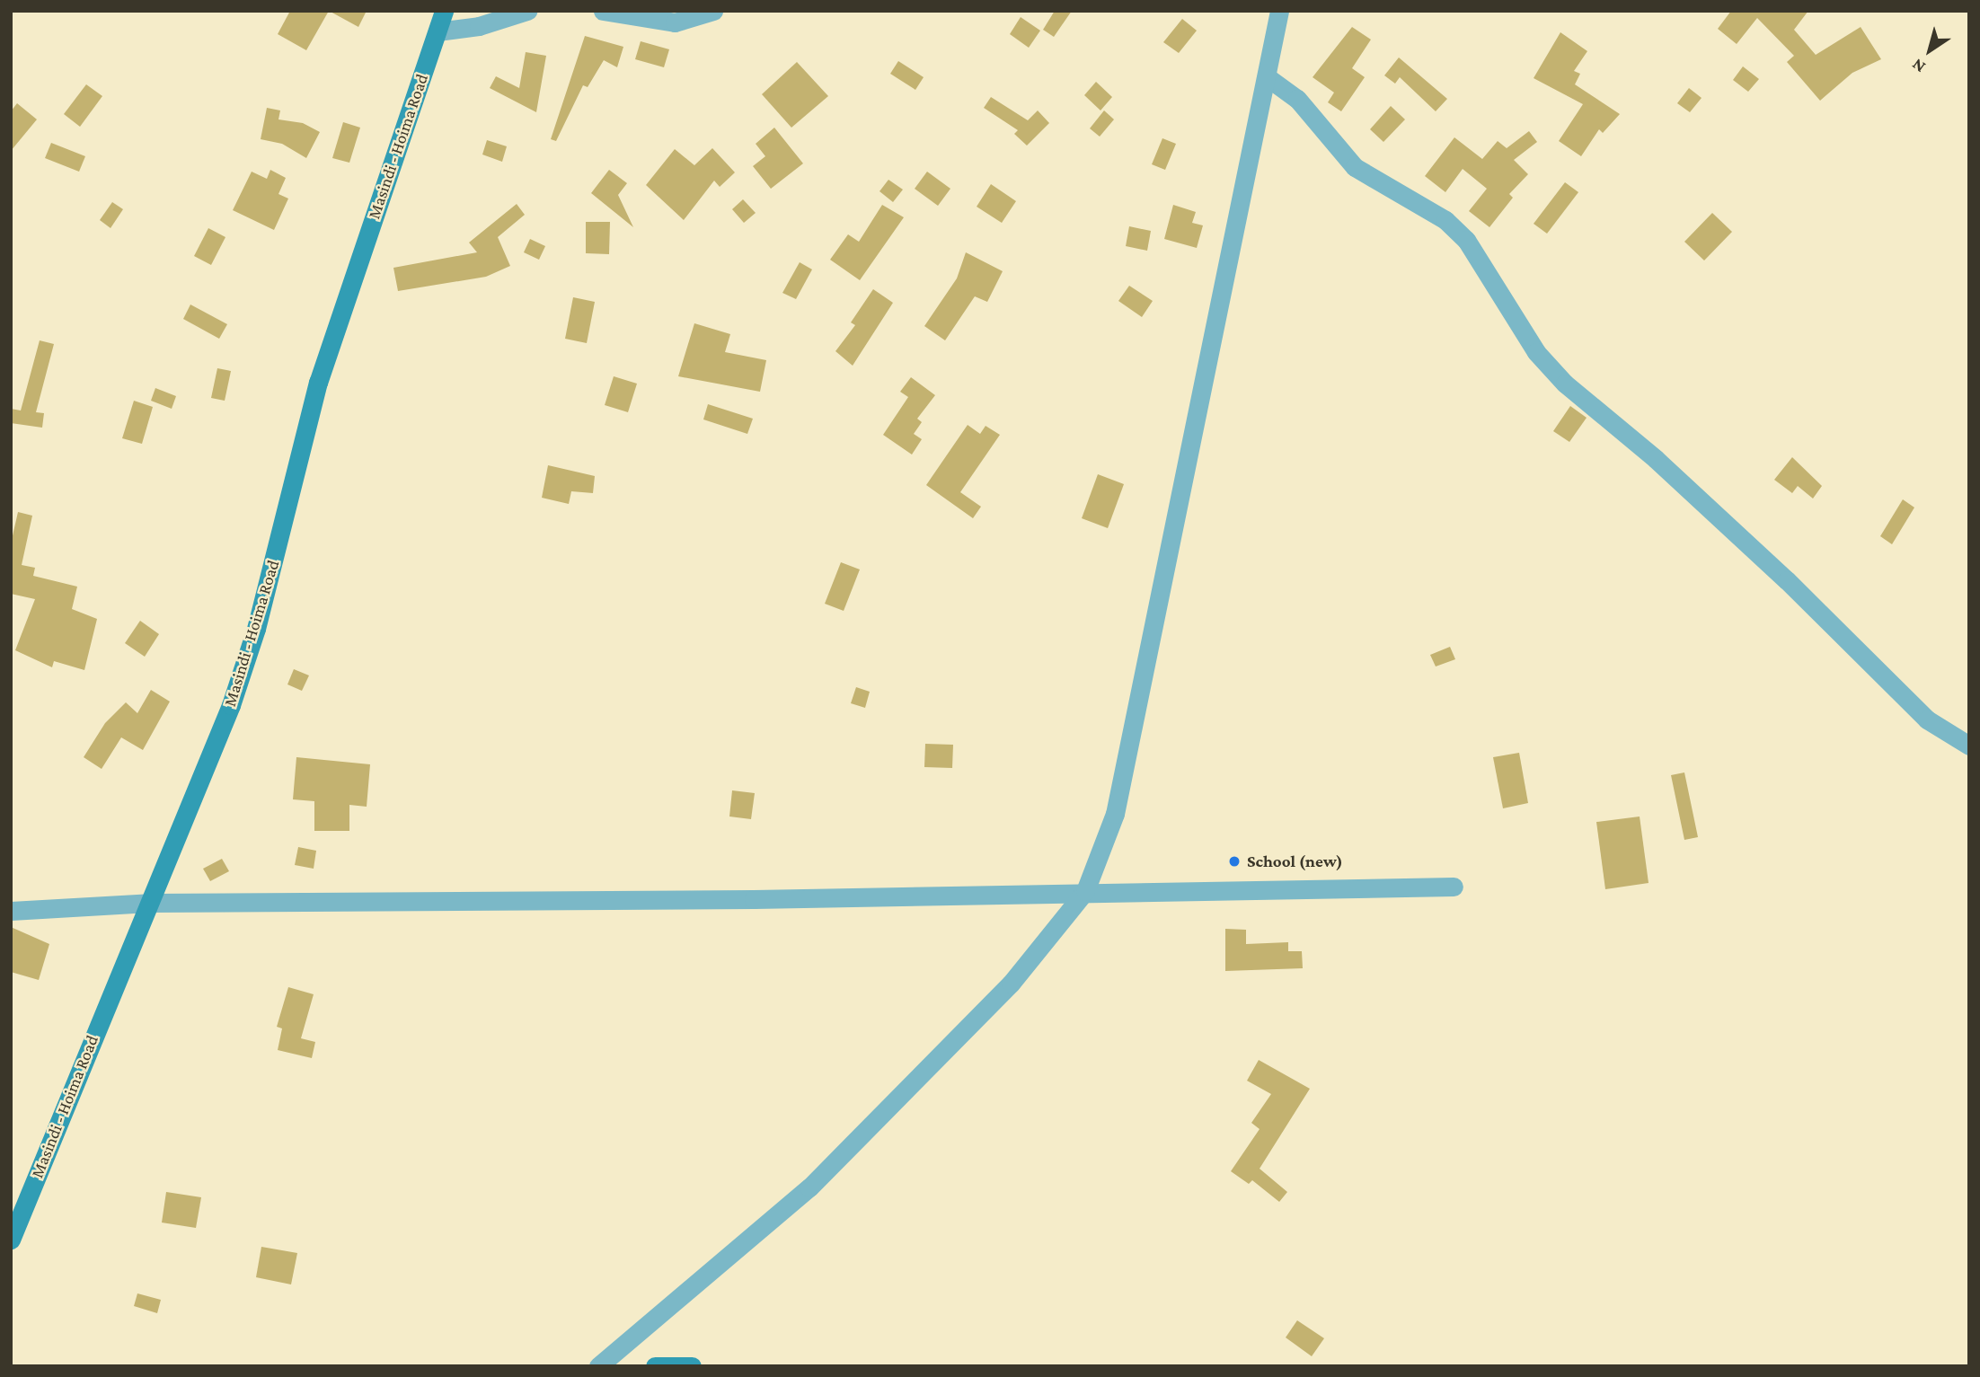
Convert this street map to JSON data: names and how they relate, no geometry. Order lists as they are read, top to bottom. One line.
{"streets":{"main road":["Masindi - Hoima Road"]},"places":["School (new)"],"north":"bottom left"}
